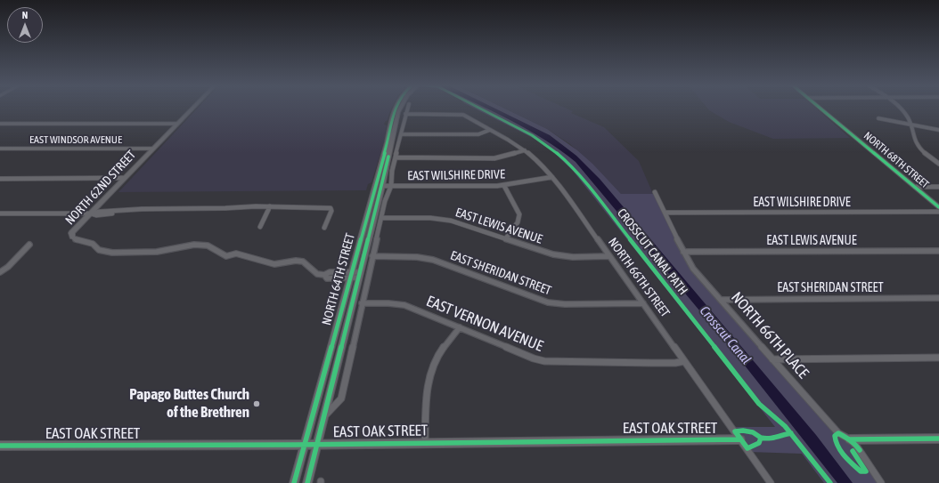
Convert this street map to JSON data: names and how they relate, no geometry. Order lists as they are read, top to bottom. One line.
{"streets":{"street":["EAST WINDSOR AVENUE","NORTH 68TH STREET","EAST WILSHIRE DRIVE","NORTH 62ND STREET","EAST LEWIS AVENUE","EAST SHERIDAN STREET","NORTH 66TH STREET","NORTH 64TH STREET","EAST VERNON AVENUE","NORTH 66TH PLACE","EAST OAK STREET"],"cycle path":["CROSSCUT CANAL PATH"]},"crossings":[["EAST WINDSOR AVENUE","NORTH 62ND STREET"],["EAST WILSHIRE DRIVE","NORTH 66TH STREET"],["EAST WILSHIRE DRIVE","NORTH 64TH STREET"],["EAST WILSHIRE DRIVE","NORTH 66TH PLACE"],["NORTH 62ND STREET","NORTH 64TH STREET"],["EAST LEWIS AVENUE","NORTH 66TH STREET"],["EAST LEWIS AVENUE","NORTH 66TH PLACE"],["EAST SHERIDAN STREET","NORTH 66TH STREET"],["EAST SHERIDAN STREET","NORTH 66TH PLACE"],["NORTH 66TH STREET","EAST VERNON AVENUE"],["NORTH 66TH STREET","EAST OAK STREET"],["NORTH 64TH STREET","EAST OAK STREET"]],"water":["Crosscut Canal"],"places":["Papago Buttes Church of the Brethren"],"north":"top"}
